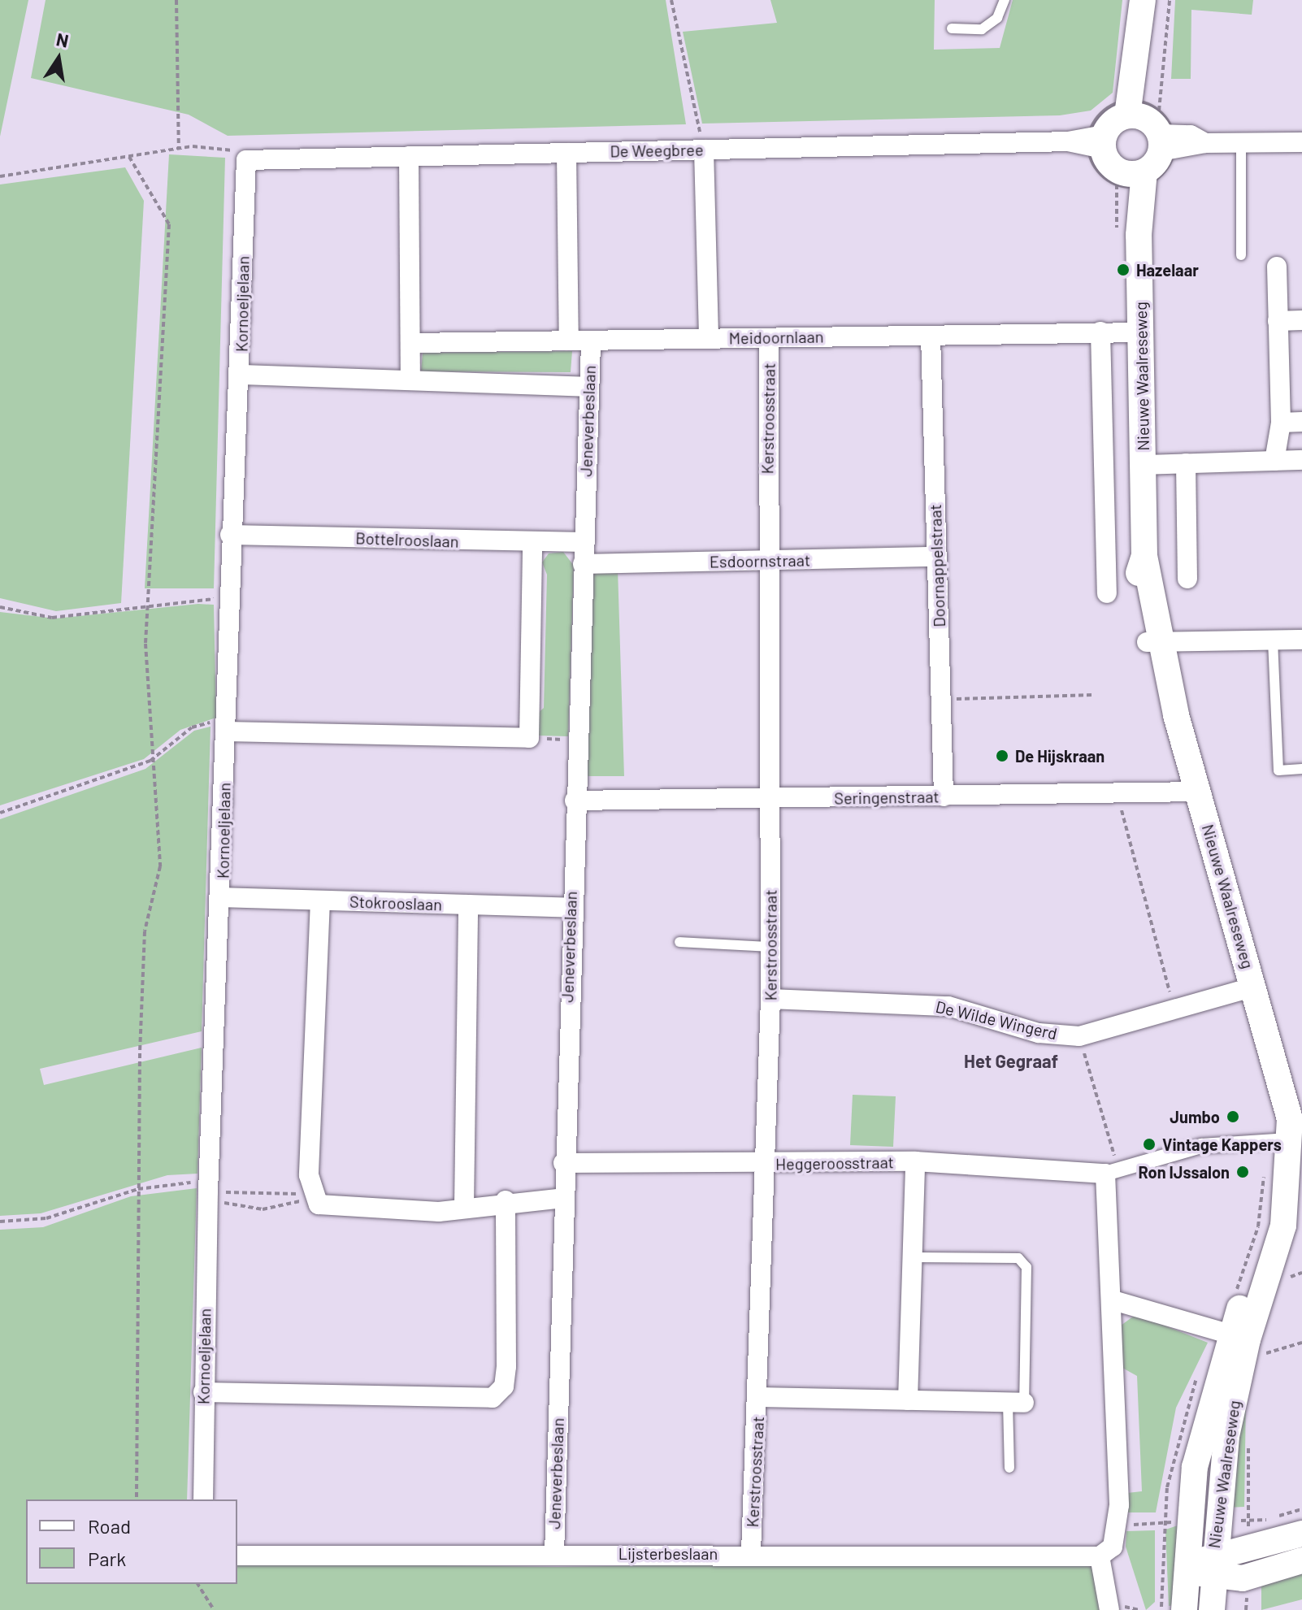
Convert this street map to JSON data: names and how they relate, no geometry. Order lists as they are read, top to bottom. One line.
{"streets":{"street":["De Weegbree","Kornoeljelaan","Meidoornlaan","Nieuwe Waalreseweg","Kerstroosstraat","Jeneverbeslaan","Bottelrooslaan","Esdoornstraat","Doornappelstraat","Seringenstraat","Stokrooslaan","De Wilde Wingerd","Heggeroosstraat","Lijsterbeslaan"]},"crossings":[["De Weegbree","Kornoeljelaan"],["Kornoeljelaan","Bottelrooslaan"],["Kornoeljelaan","Stokrooslaan"],["Meidoornlaan","Nieuwe Waalreseweg"],["Meidoornlaan","Kerstroosstraat"],["Meidoornlaan","Jeneverbeslaan"],["Meidoornlaan","Doornappelstraat"],["Nieuwe Waalreseweg","Seringenstraat"],["Nieuwe Waalreseweg","De Wilde Wingerd"],["Kerstroosstraat","Esdoornstraat"],["Kerstroosstraat","Seringenstraat"],["Kerstroosstraat","De Wilde Wingerd"],["Kerstroosstraat","Heggeroosstraat"],["Kerstroosstraat","Lijsterbeslaan"],["Jeneverbeslaan","Bottelrooslaan"],["Jeneverbeslaan","Esdoornstraat"],["Jeneverbeslaan","Seringenstraat"],["Jeneverbeslaan","Stokrooslaan"],["Jeneverbeslaan","Heggeroosstraat"],["Jeneverbeslaan","Lijsterbeslaan"],["Esdoornstraat","Doornappelstraat"],["Doornappelstraat","Seringenstraat"]],"districts":["Het Gegraaf"],"places":["Hazelaar","De Hijskraan","Jumbo","Vintage Kappers","Ron IJssalon"],"legend":["Road","Park"],"north":"top"}
